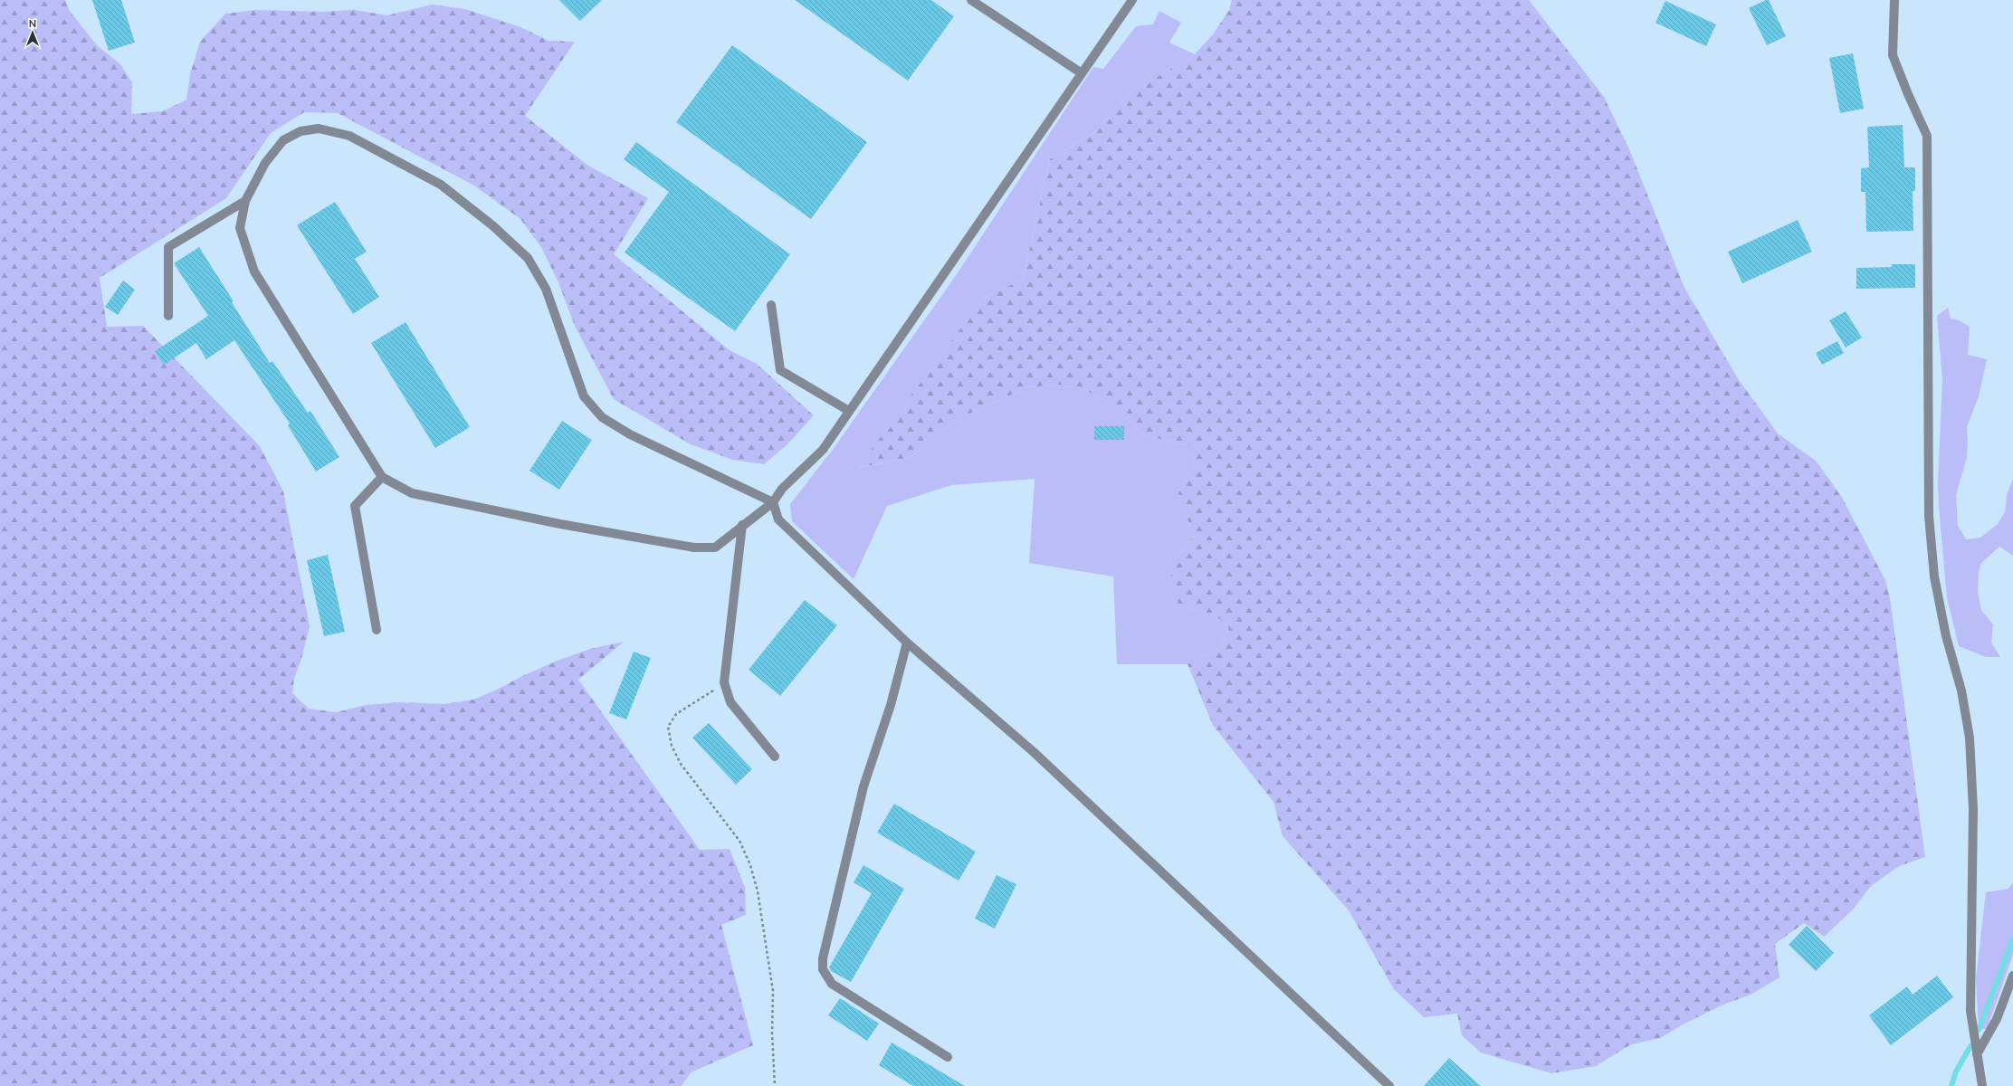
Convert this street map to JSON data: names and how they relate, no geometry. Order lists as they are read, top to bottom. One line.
{"north":"top"}
